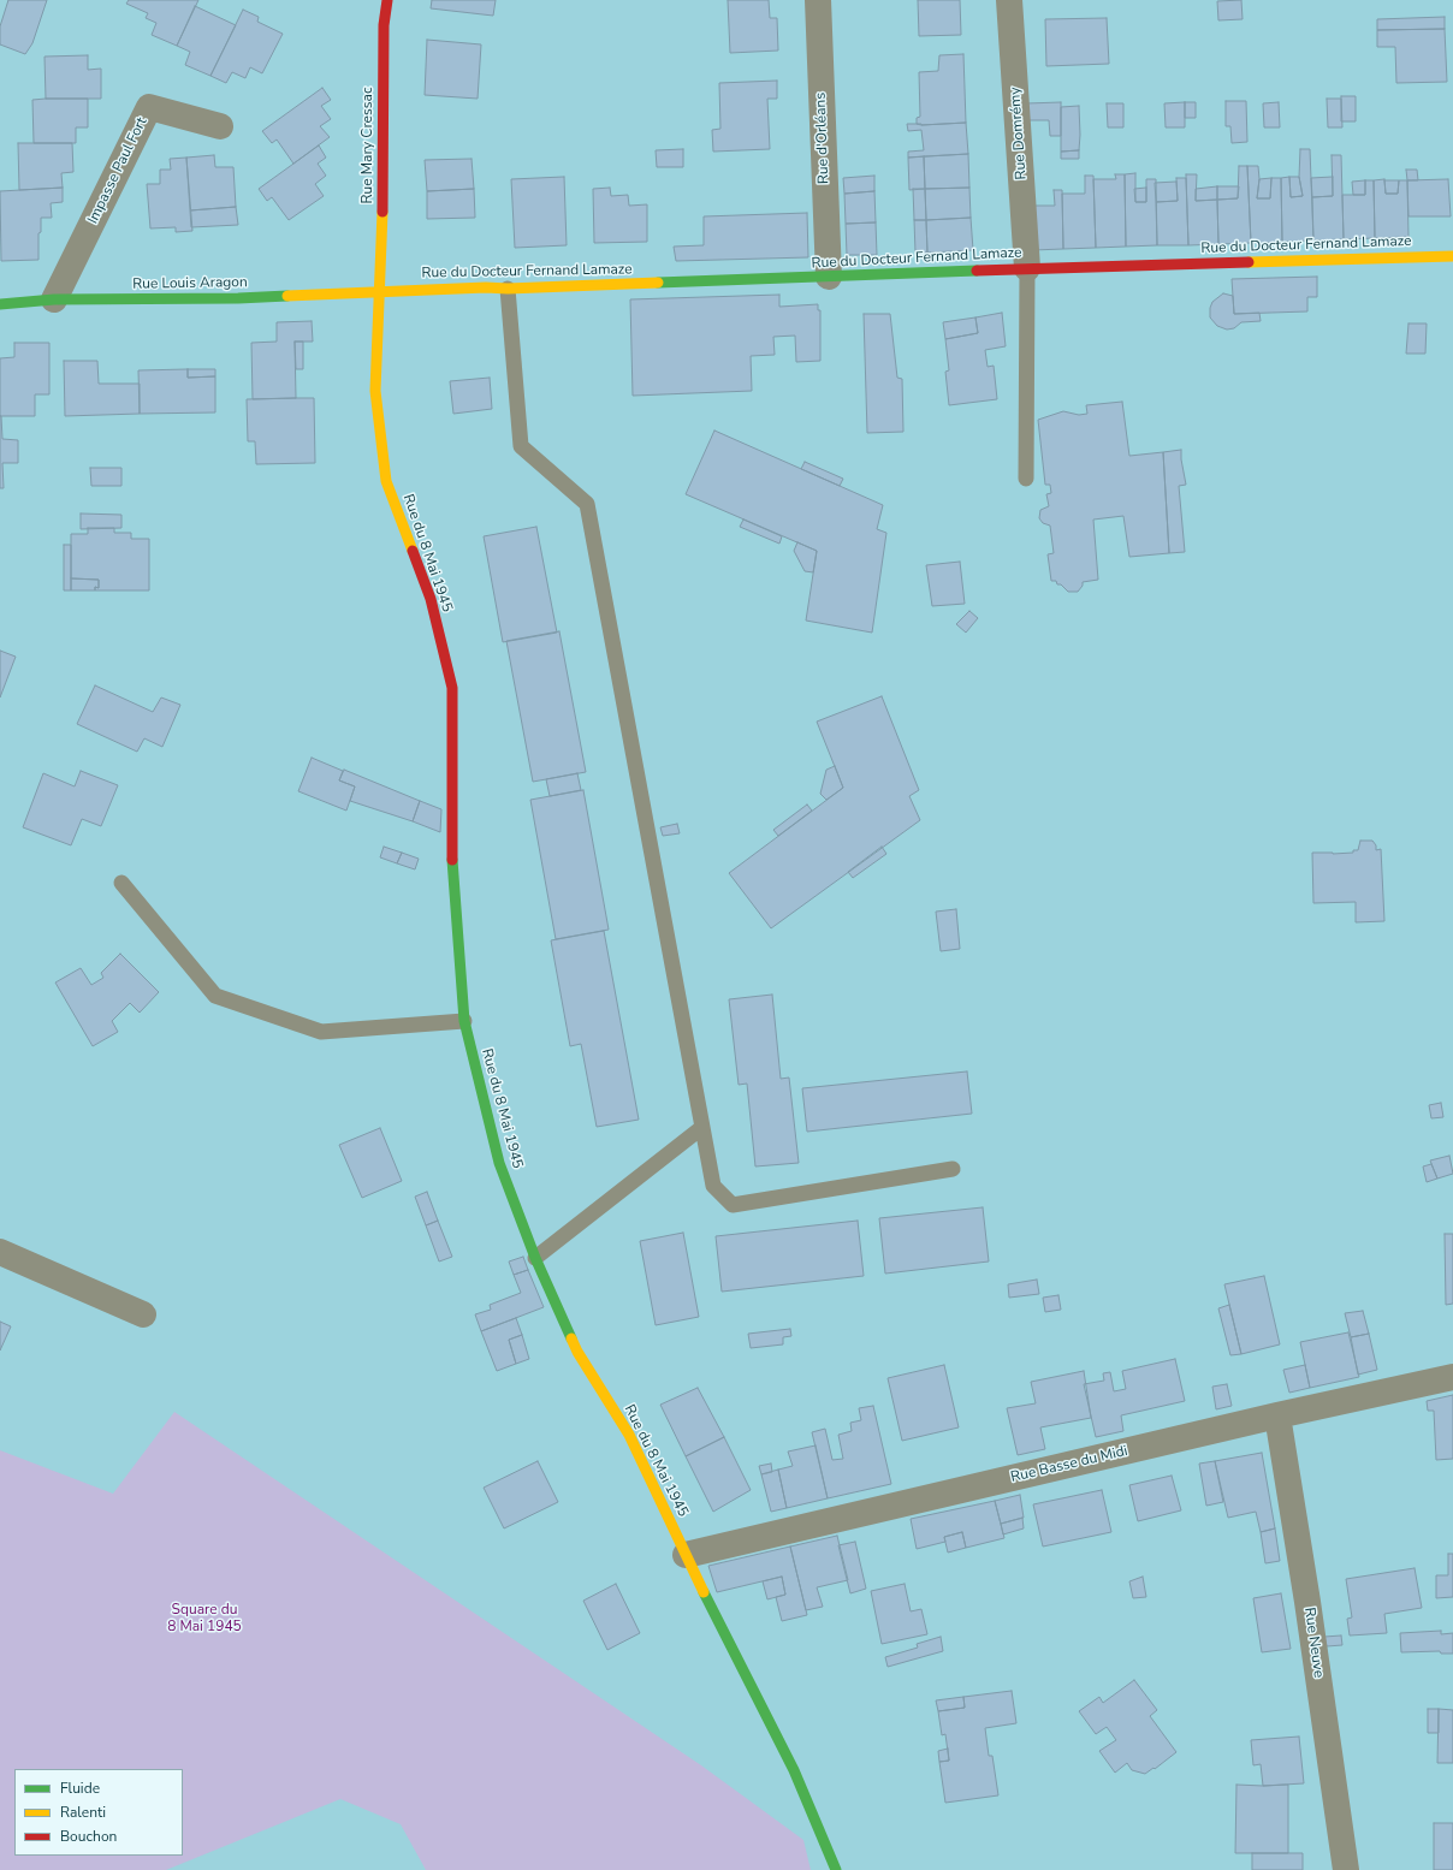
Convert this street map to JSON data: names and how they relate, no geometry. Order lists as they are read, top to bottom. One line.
{"streets":{"street":["Rue Domrémy","Rue d'Orléans","Rue Mary Cressac","Impasse Paul Fort","Rue du Docteur Fernand Lamaze","Rue Louis Aragon","Rue du 8 Mai 1945","Rue Basse du Midi","Rue Neuve"]},"crossings":[["Rue Domrémy","Rue du Docteur Fernand Lamaze"],["Rue d'Orléans","Rue du Docteur Fernand Lamaze"],["Rue Mary Cressac","Rue du Docteur Fernand Lamaze"],["Rue Mary Cressac","Rue Louis Aragon"],["Rue Mary Cressac","Rue du 8 Mai 1945"],["Impasse Paul Fort","Rue Louis Aragon"],["Rue du Docteur Fernand Lamaze","Rue Louis Aragon"],["Rue du Docteur Fernand Lamaze","Rue du 8 Mai 1945"],["Rue Louis Aragon","Rue du 8 Mai 1945"],["Rue du 8 Mai 1945","Rue Basse du Midi"],["Rue Basse du Midi","Rue Neuve"]],"parks":["Square du 8 Mai 1945"],"legend":["Fluide","Ralenti","Bouchon"]}
